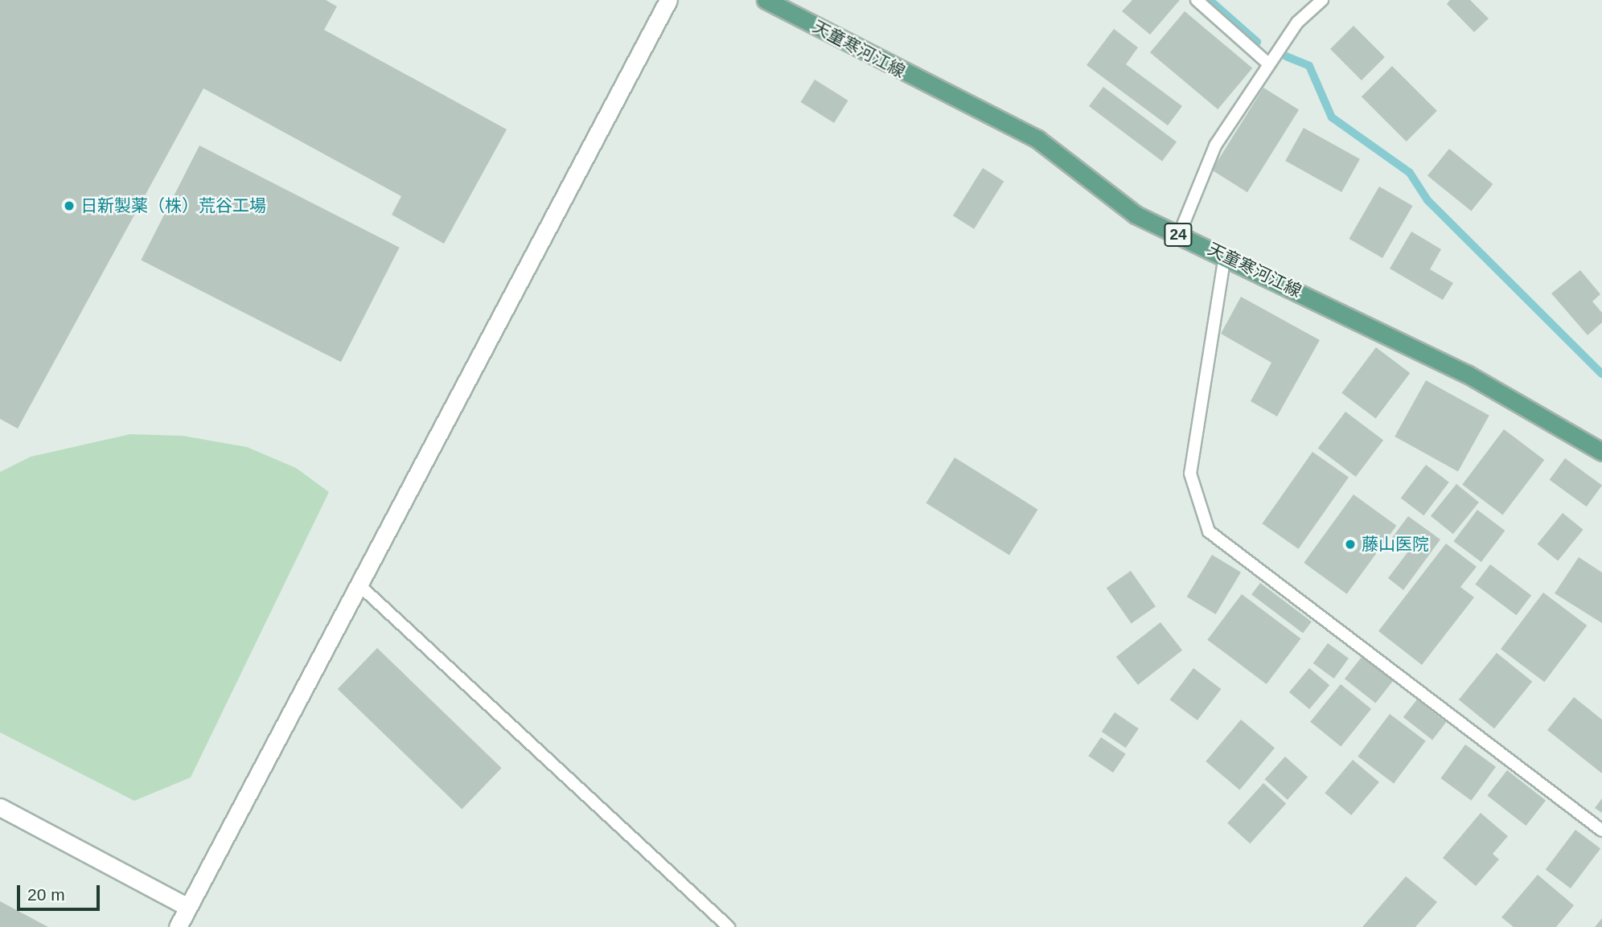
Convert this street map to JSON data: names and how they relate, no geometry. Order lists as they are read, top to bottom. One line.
{"streets":{"main road":["天童寒河江線","24"]},"places":["日新製薬（株）荒谷工場","藤山医院"],"scale_bar":"20 m"}
